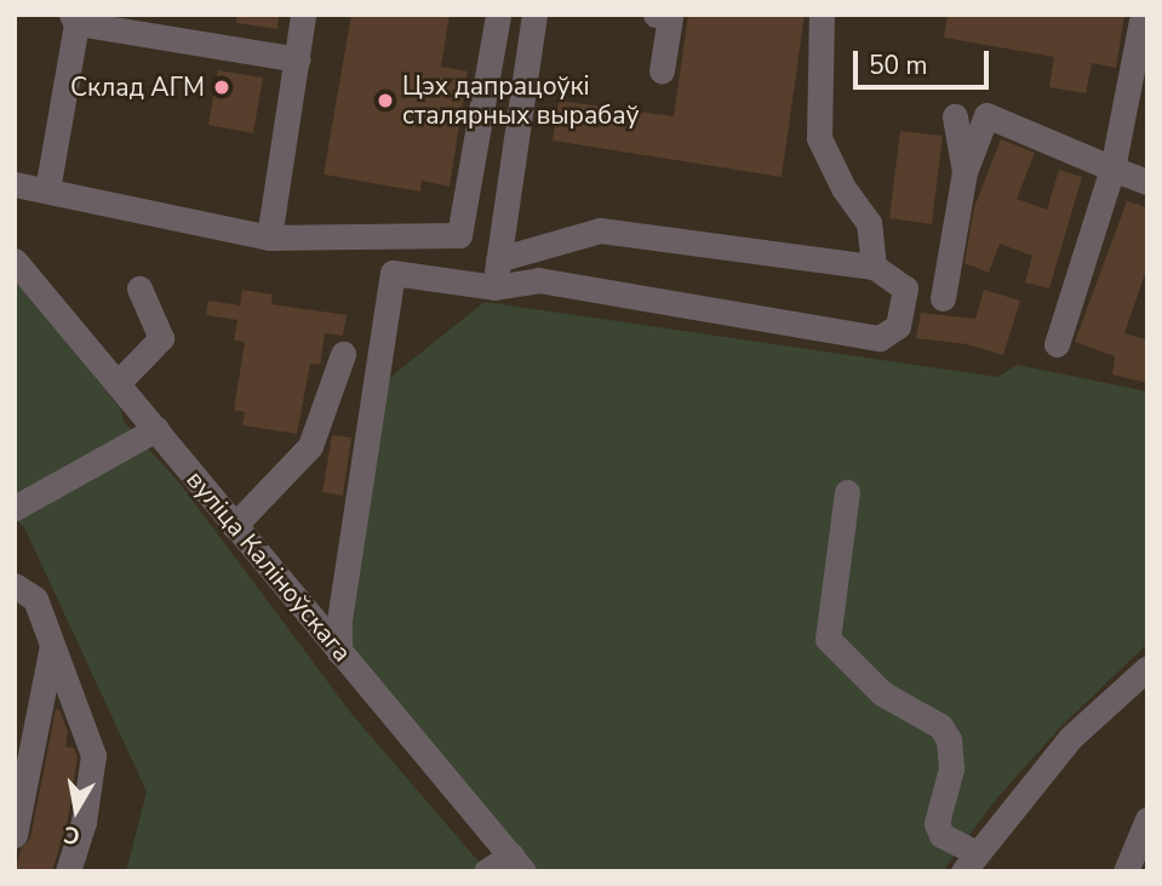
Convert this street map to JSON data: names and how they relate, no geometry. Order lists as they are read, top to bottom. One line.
{"streets":{"street":["вуліца Каліноўскага"]},"places":["Склад АГМ","Цэх дапрацоўкі сталярных вырабаў"],"scale_bar":"50 m","north":"bottom"}
